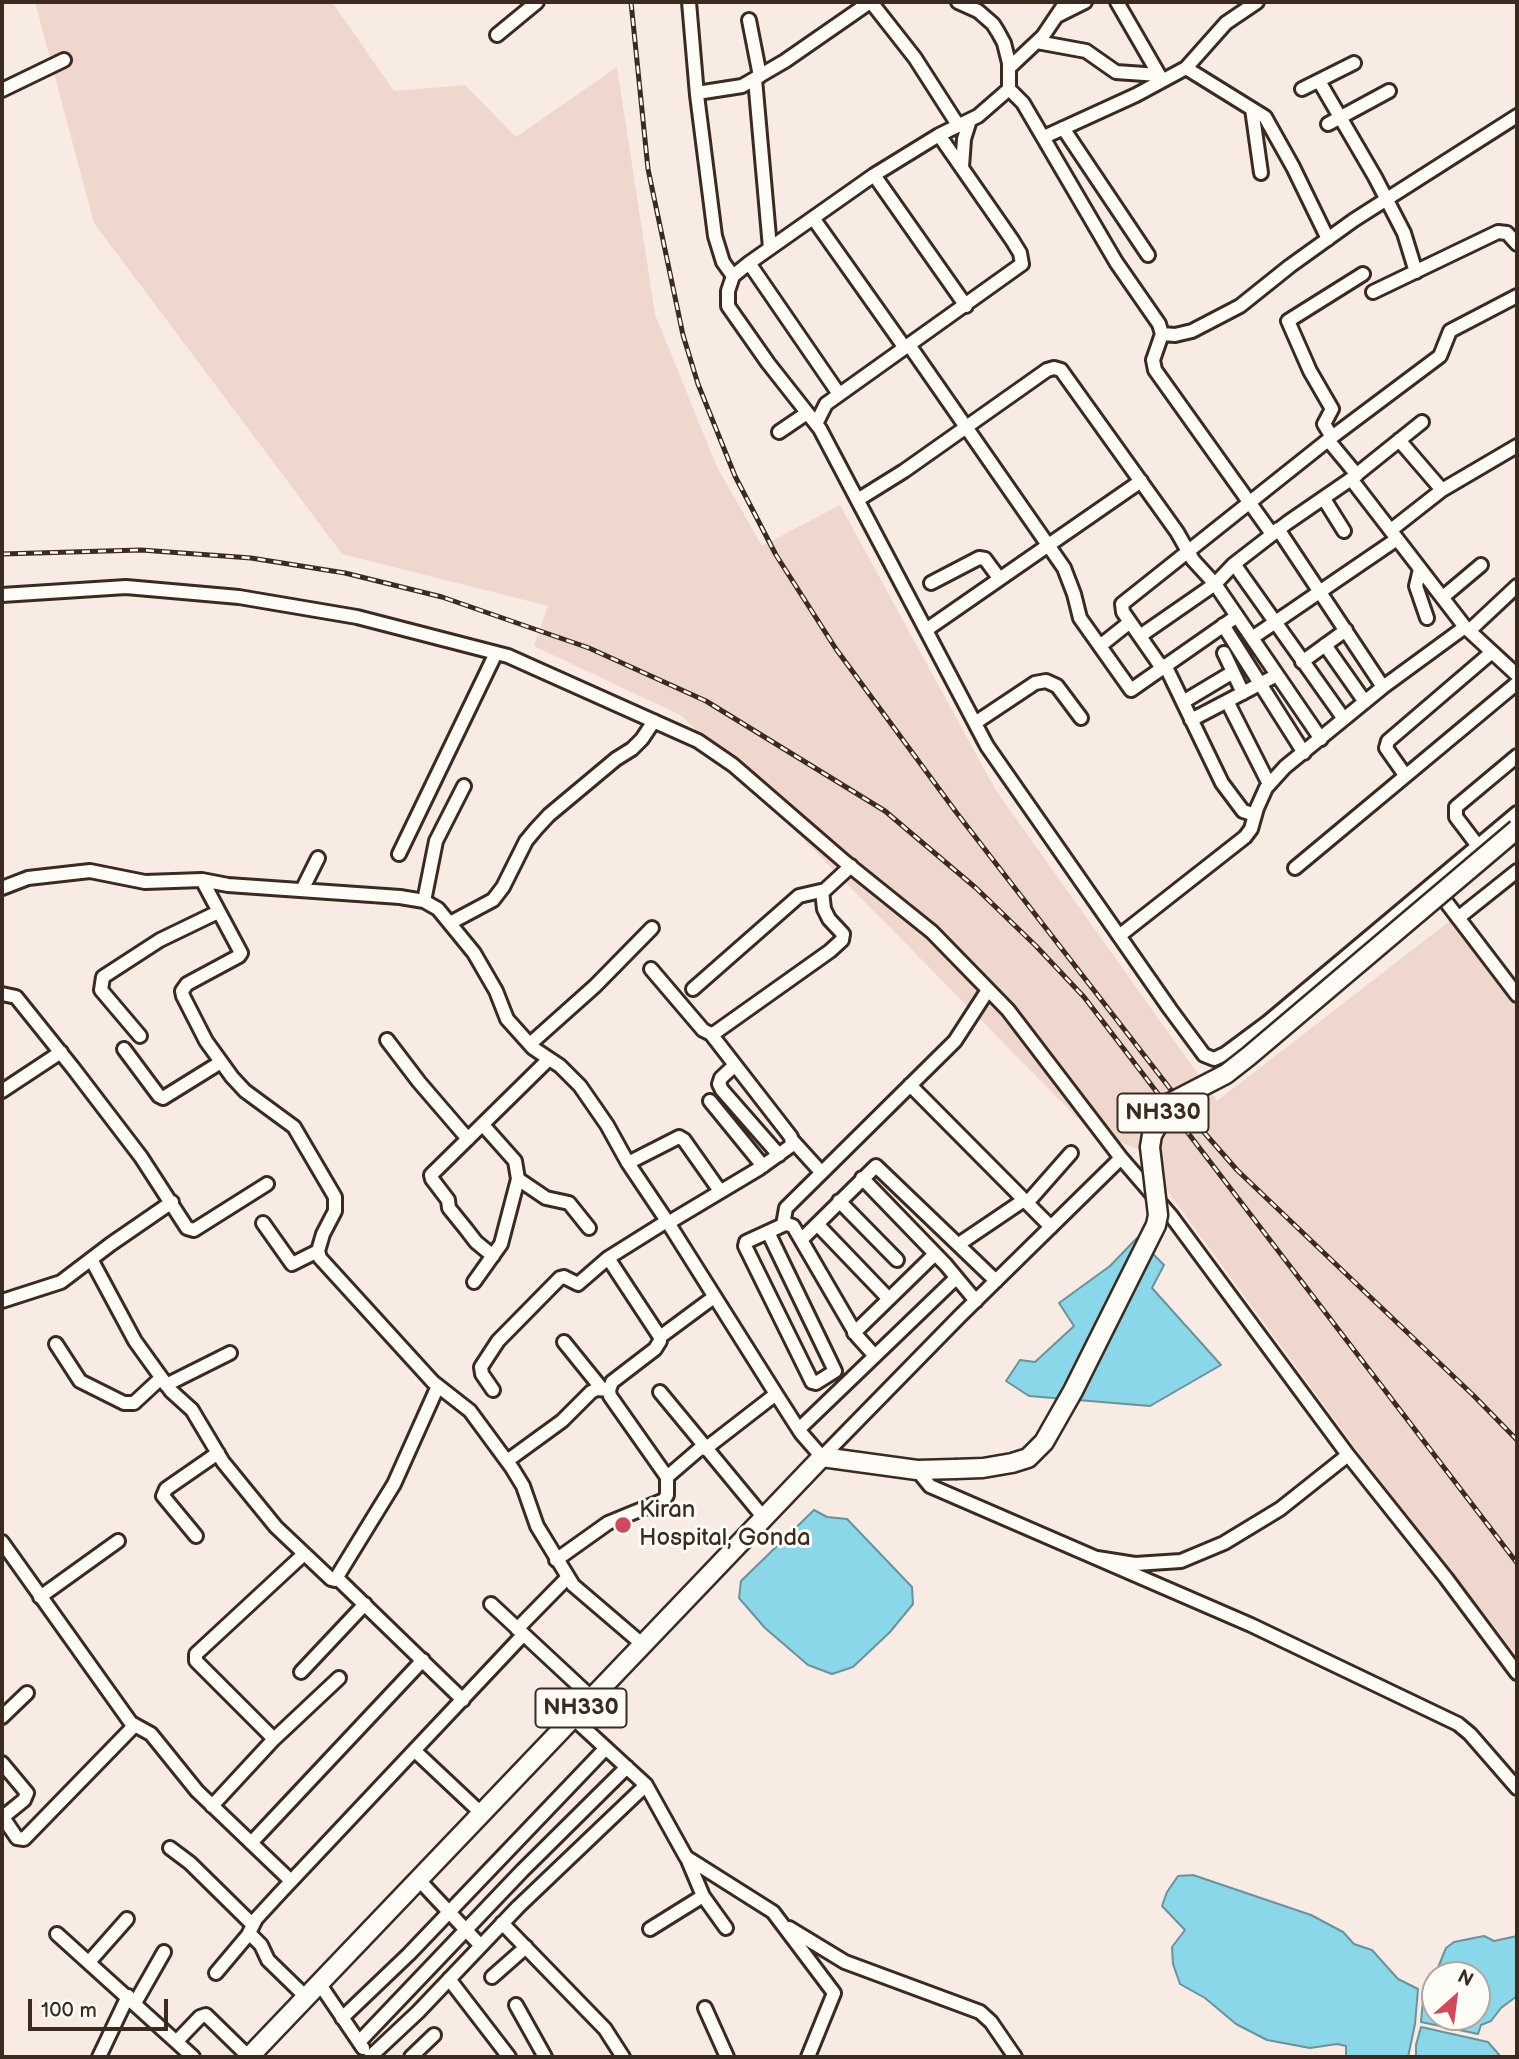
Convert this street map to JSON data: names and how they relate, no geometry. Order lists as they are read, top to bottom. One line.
{"streets":{"highway":["NH330"]},"places":["Kiran Hospital, Gonda"],"scale_bar":"100 m","north":"top right"}
